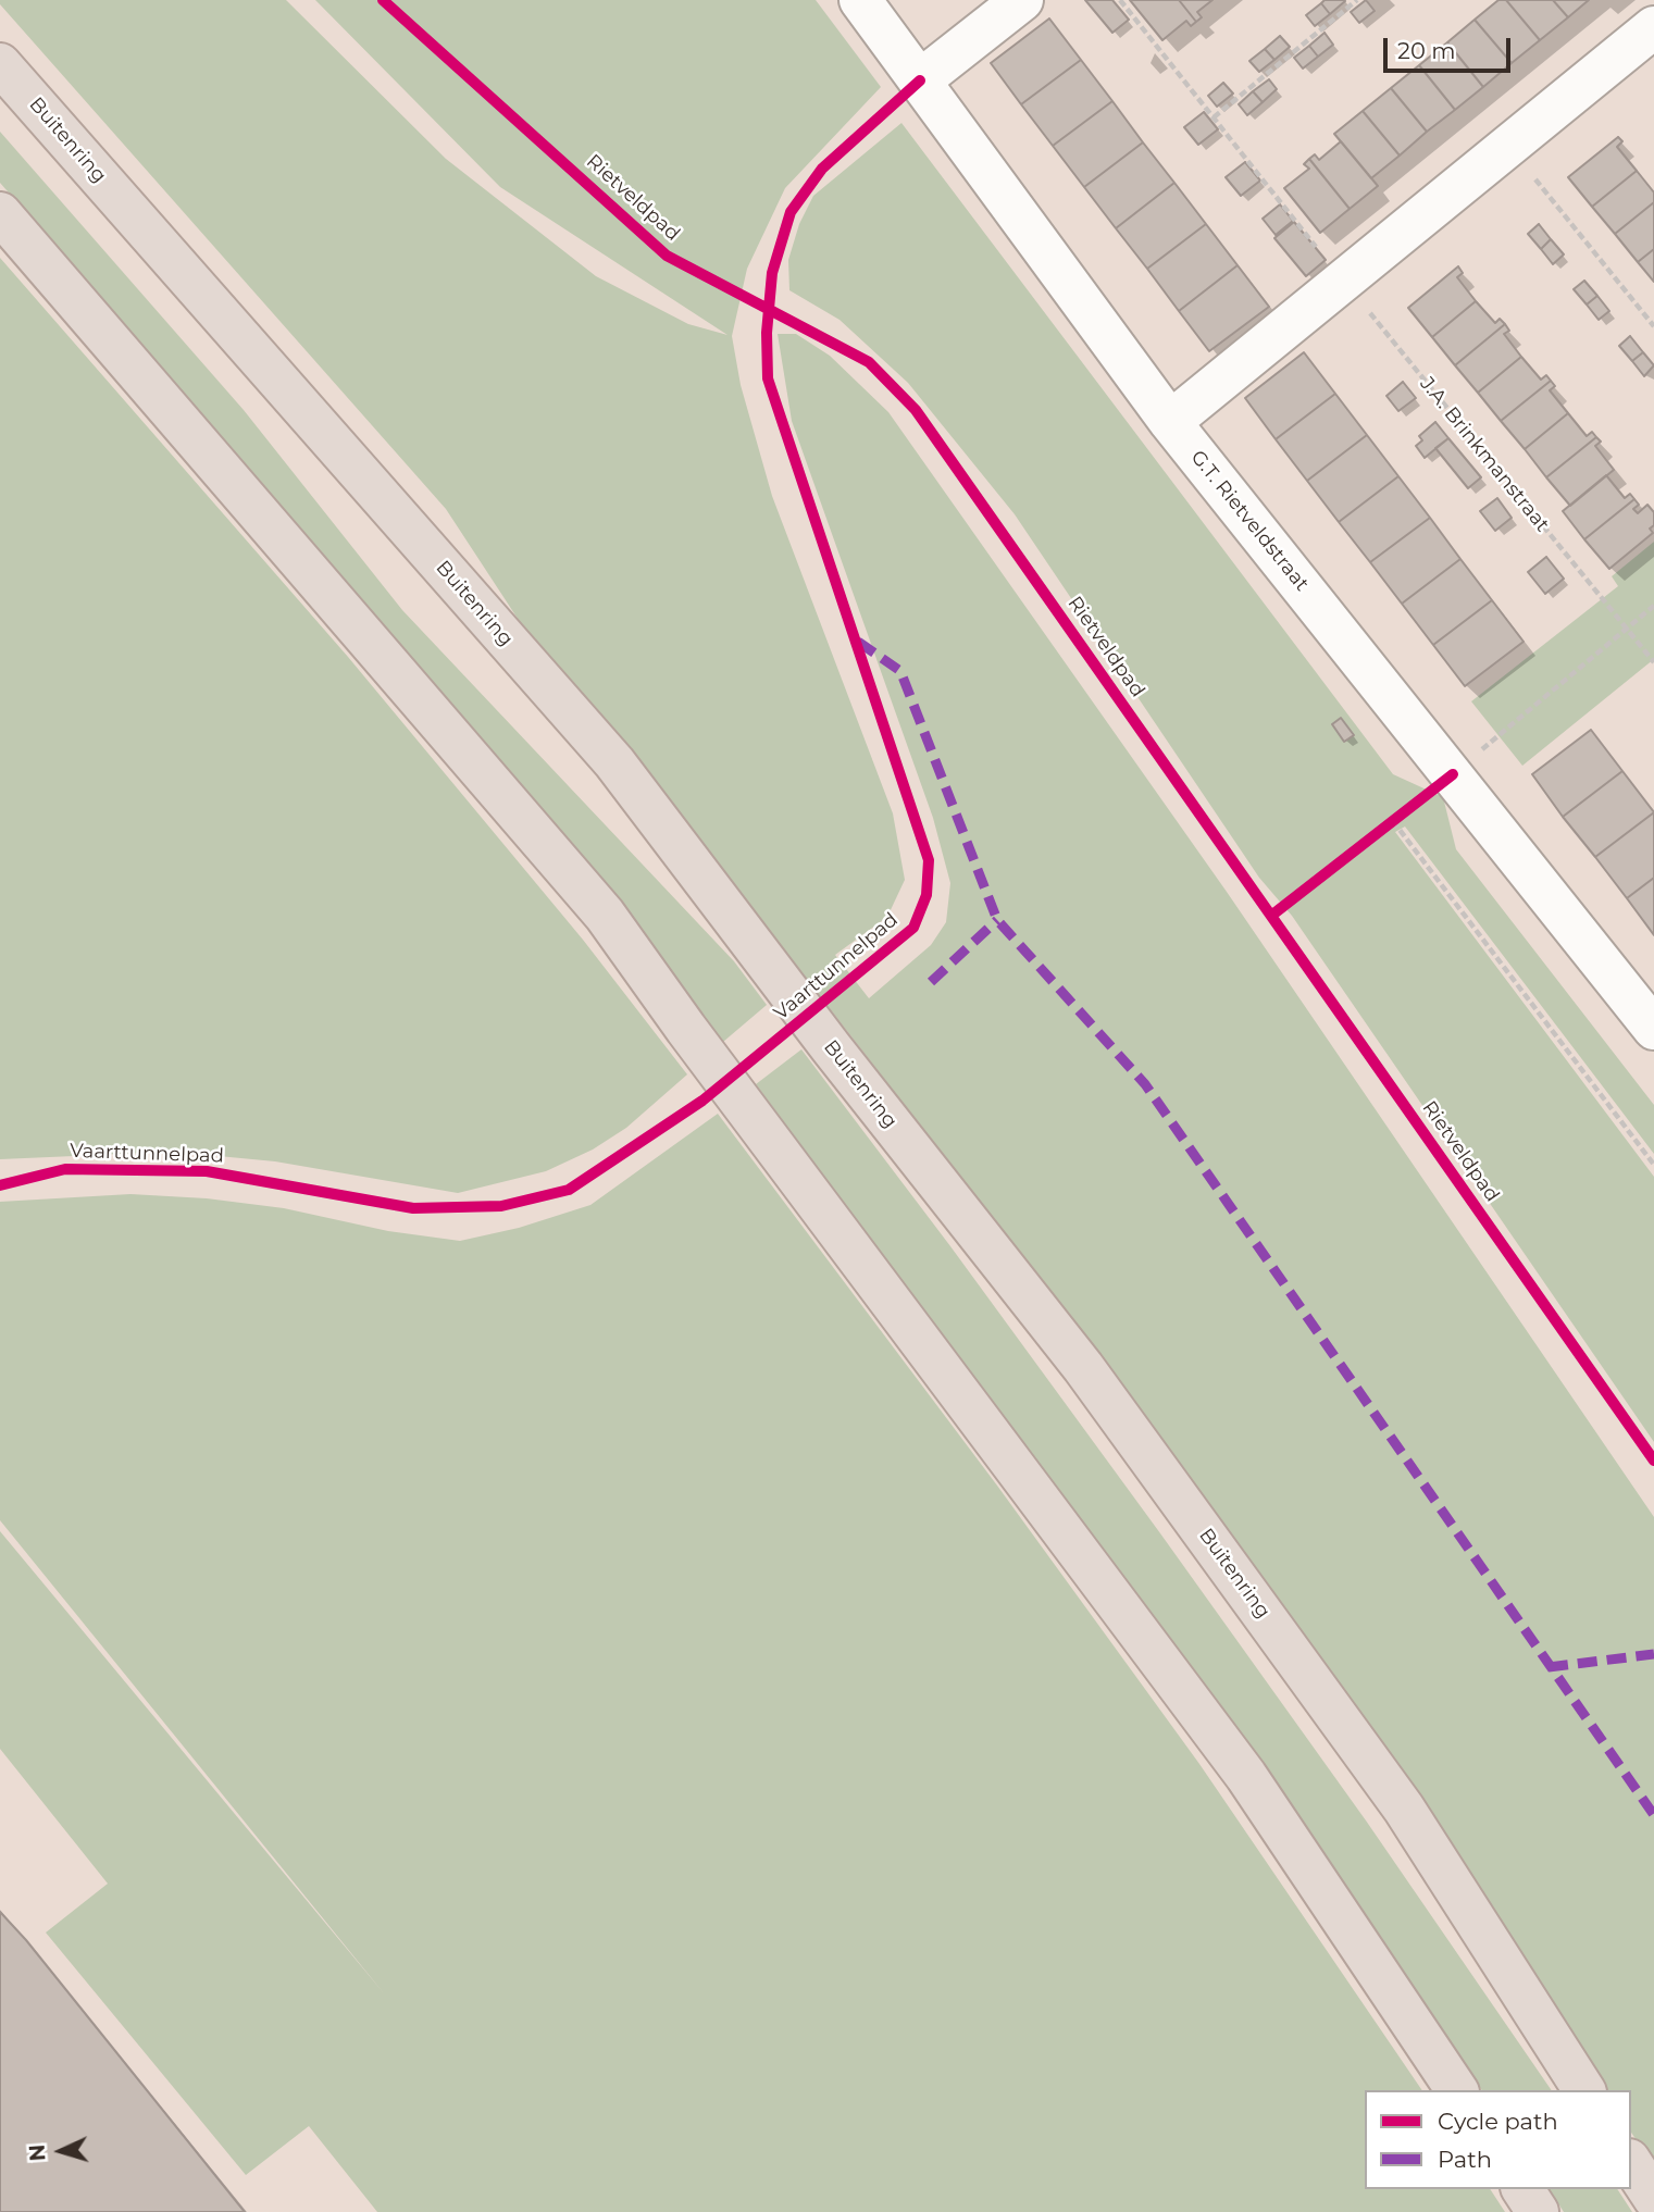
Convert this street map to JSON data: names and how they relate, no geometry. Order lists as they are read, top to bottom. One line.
{"streets":{"highway":["Buitenring"],"street":["G.T. Rietveldstraat"],"path":["J.A. Brinkmanstraat"],"cycle path":["Rietveldpad","Vaarttunnelpad"]},"legend":["Cycle path","Path"],"scale_bar":"20 m","north":"left"}
